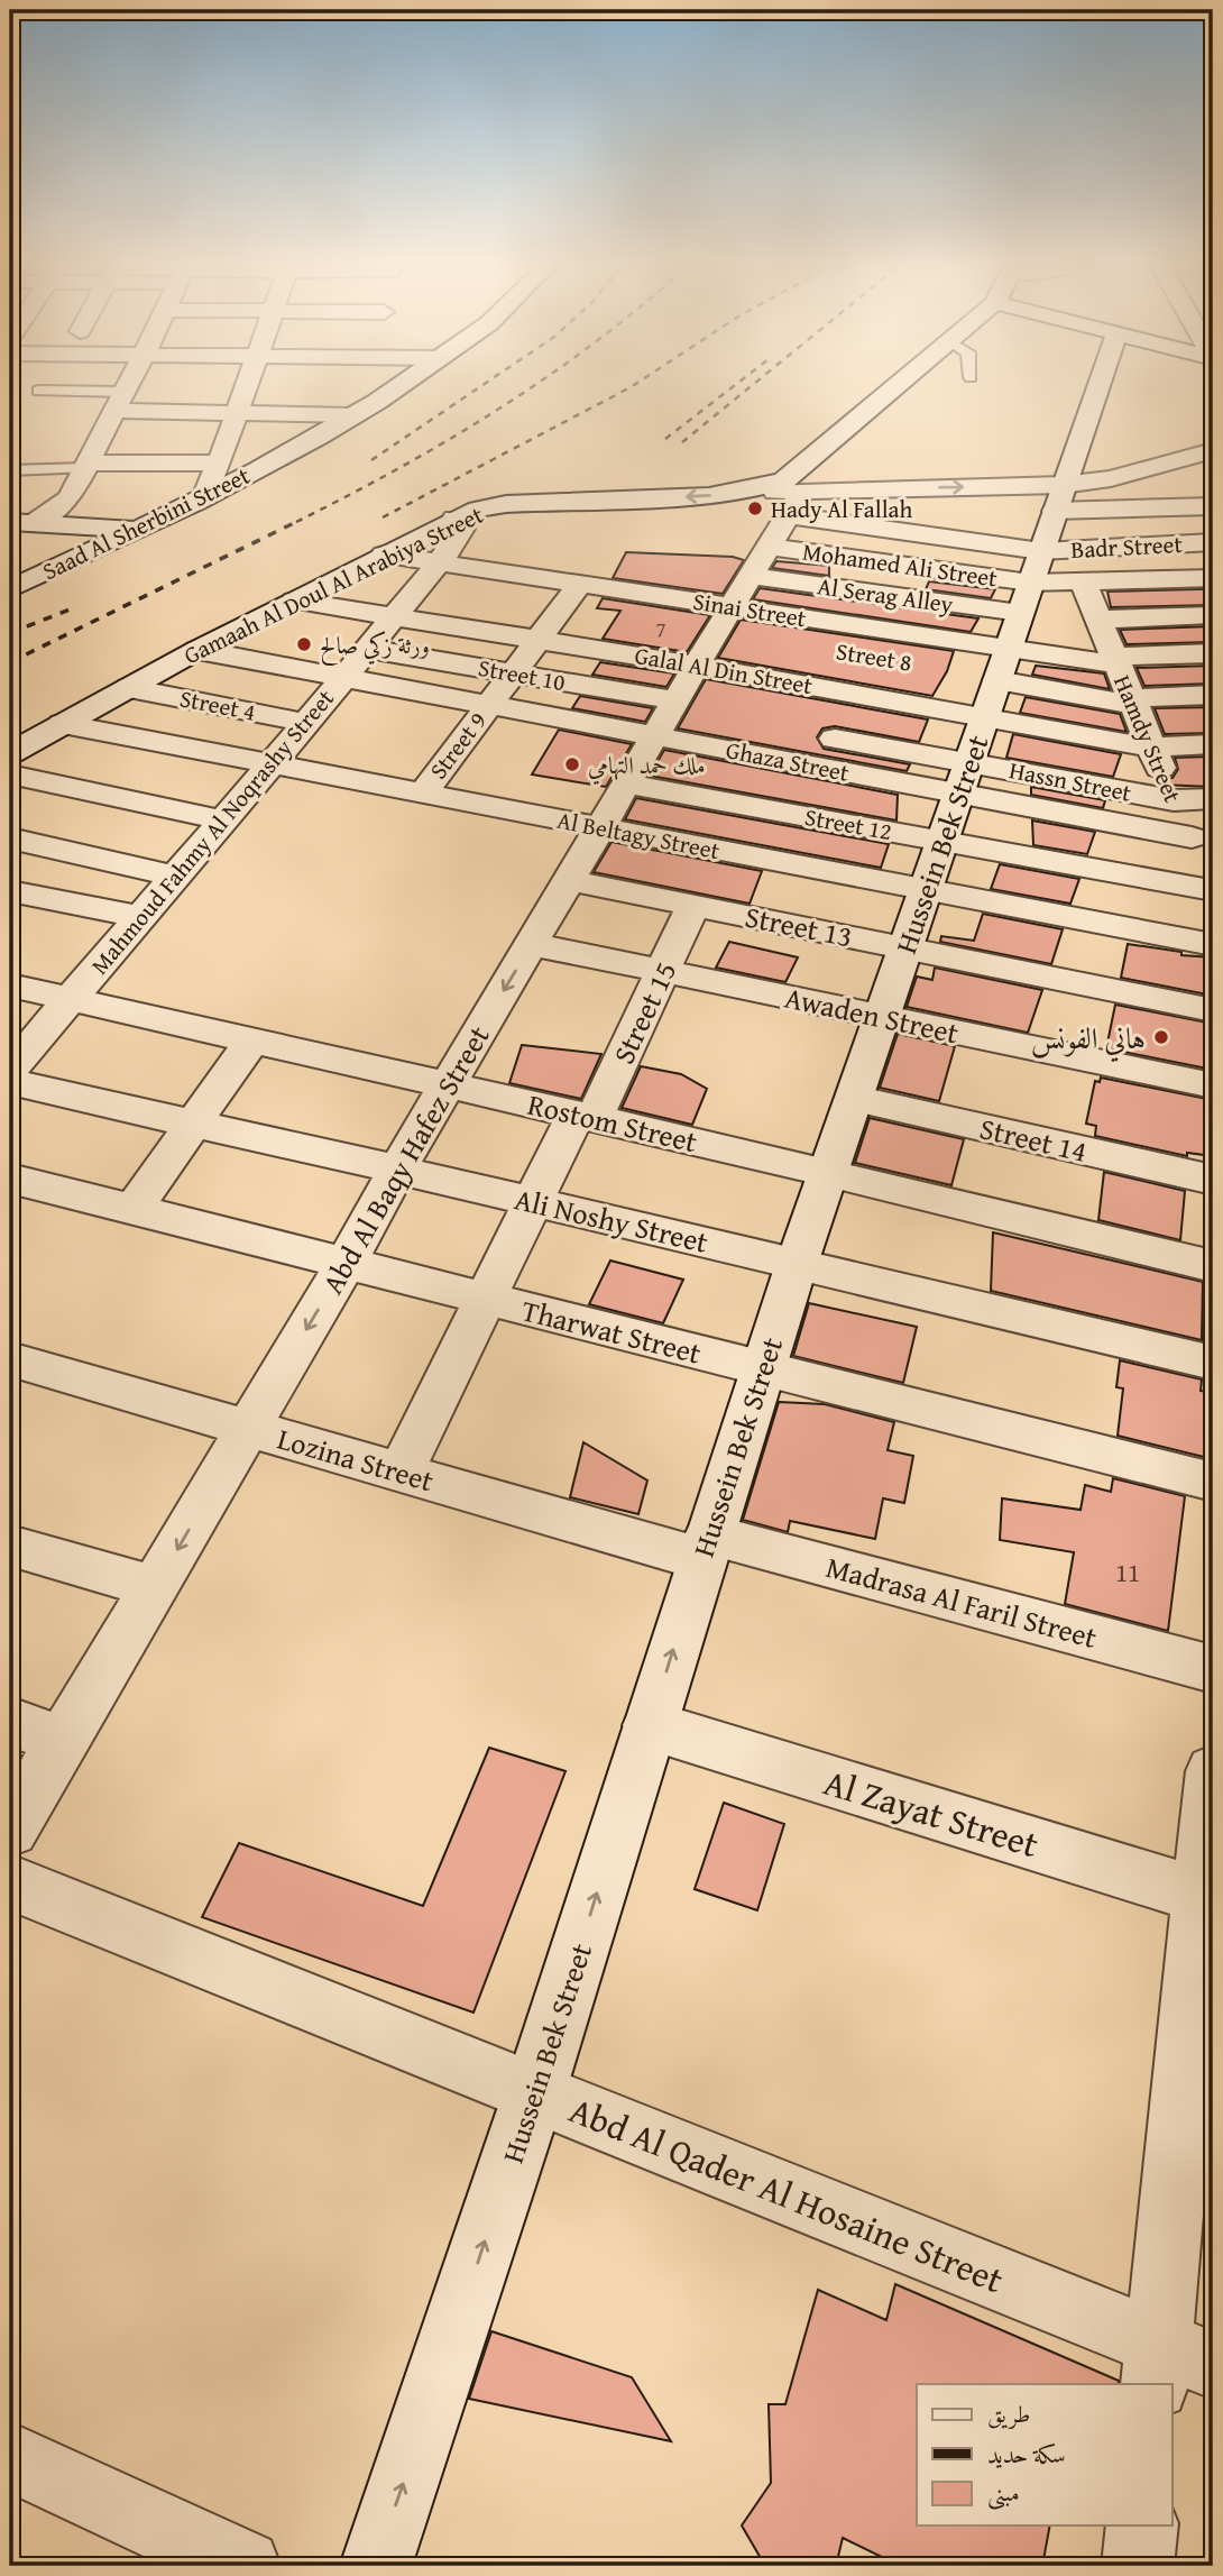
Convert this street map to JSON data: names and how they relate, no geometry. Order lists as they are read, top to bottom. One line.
{"streets":{"street":["Saad Al Sherbini Street","Badr Street","Mohamed Ali Street","Gamaah Al Doul Al Arabiya Street","Al Serag Alley","Sinai Street","Street 8","Galal Al Din Street","Street 10","Street 4","Hamdy Street","Street 9","Ghaza Street","Hassn Street","Street 12","Mahmoud Fahmy Al Noqrashy Street","Al Beltagy Street","Hussein Bek Street","Street 13","Street 15","Awaden Street","Rostom Street","Street 14","Abd Al Baqy Hafez Street","Ali Noshy Street","Tharwat Street","Lozina Street","Madrasa Al Faril Street","Al Zayat Street","Abd Al Qader Al Hosaine Street"]},"crossings":[["Badr Street","Mohamed Ali Street"],["Badr Street","Al Serag Alley"],["Badr Street","Sinai Street"],["Badr Street","Galal Al Din Street"],["Badr Street","Hussein Bek Street"],["Mohamed Ali Street","Al Serag Alley"],["Mohamed Ali Street","Sinai Street"],["Mohamed Ali Street","Street 8"],["Mohamed Ali Street","Galal Al Din Street"],["Mohamed Ali Street","Hussein Bek Street"],["Mohamed Ali Street","Abd Al Baqy Hafez Street"],["Gamaah Al Doul Al Arabiya Street","Galal Al Din Street"],["Gamaah Al Doul Al Arabiya Street","Street 4"],["Gamaah Al Doul Al Arabiya Street","Ghaza Street"],["Gamaah Al Doul Al Arabiya Street","Mahmoud Fahmy Al Noqrashy Street"],["Gamaah Al Doul Al Arabiya Street","Al Beltagy Street"],["Al Serag Alley","Sinai Street"],["Al Serag Alley","Street 8"],["Al Serag Alley","Galal Al Din Street"],["Al Serag Alley","Hussein Bek Street"],["Al Serag Alley","Abd Al Baqy Hafez Street"],["Sinai Street","Street 8"],["Sinai Street","Galal Al Din Street"],["Sinai Street","Hamdy Street"],["Sinai Street","Hussein Bek Street"],["Sinai Street","Abd Al Baqy Hafez Street"],["Street 8","Street 9"],["Street 8","Abd Al Baqy Hafez Street"],["Galal Al Din Street","Hamdy Street"],["Galal Al Din Street","Street 9"],["Galal Al Din Street","Mahmoud Fahmy Al Noqrashy Street"],["Galal Al Din Street","Hussein Bek Street"],["Galal Al Din Street","Abd Al Baqy Hafez Street"],["Street 10","Street 9"],["Street 10","Mahmoud Fahmy Al Noqrashy Street"],["Street 10","Abd Al Baqy Hafez Street"],["Street 4","Mahmoud Fahmy Al Noqrashy Street"],["Hamdy Street","Ghaza Street"],["Hamdy Street","Hassn Street"],["Hamdy Street","Street 12"],["Street 9","Ghaza Street"],["Street 9","Al Beltagy Street"],["Ghaza Street","Hassn Street"],["Ghaza Street","Mahmoud Fahmy Al Noqrashy Street"],["Ghaza Street","Hussein Bek Street"],["Ghaza Street","Abd Al Baqy Hafez Street"],["Hassn Street","Hussein Bek Street"],["Street 12","Hussein Bek Street"],["Street 12","Abd Al Baqy Hafez Street"],["Mahmoud Fahmy Al Noqrashy Street","Al Beltagy Street"],["Mahmoud Fahmy Al Noqrashy Street","Rostom Street"],["Al Beltagy Street","Hussein Bek Street"],["Al Beltagy Street","Abd Al Baqy Hafez Street"],["Hussein Bek Street","Street 13"],["Hussein Bek Street","Awaden Street"],["Hussein Bek Street","Rostom Street"],["Hussein Bek Street","Street 14"],["Hussein Bek Street","Ali Noshy Street"],["Hussein Bek Street","Tharwat Street"],["Hussein Bek Street","Lozina Street"],["Hussein Bek Street","Madrasa Al Faril Street"],["Hussein Bek Street","Al Zayat Street"],["Hussein Bek Street","Abd Al Qader Al Hosaine Street"],["Street 13","Street 15"],["Street 13","Abd Al Baqy Hafez Street"],["Street 15","Awaden Street"],["Street 15","Rostom Street"],["Street 15","Ali Noshy Street"],["Street 15","Tharwat Street"],["Street 15","Lozina Street"],["Awaden Street","Abd Al Baqy Hafez Street"],["Rostom Street","Abd Al Baqy Hafez Street"],["Abd Al Baqy Hafez Street","Ali Noshy Street"],["Abd Al Baqy Hafez Street","Tharwat Street"],["Abd Al Baqy Hafez Street","Lozina Street"],["Lozina Street","Madrasa Al Faril Street"]],"one_way":["Hussein Bek Street","Abd Al Baqy Hafez Street"],"places":["Hady Al Fallah","ورثة زكي صالح","ملك حمد التهامي","هاني الفونس"],"house_numbers":["7","11"],"legend":["طريق","سكة حديد","مبنى"]}
